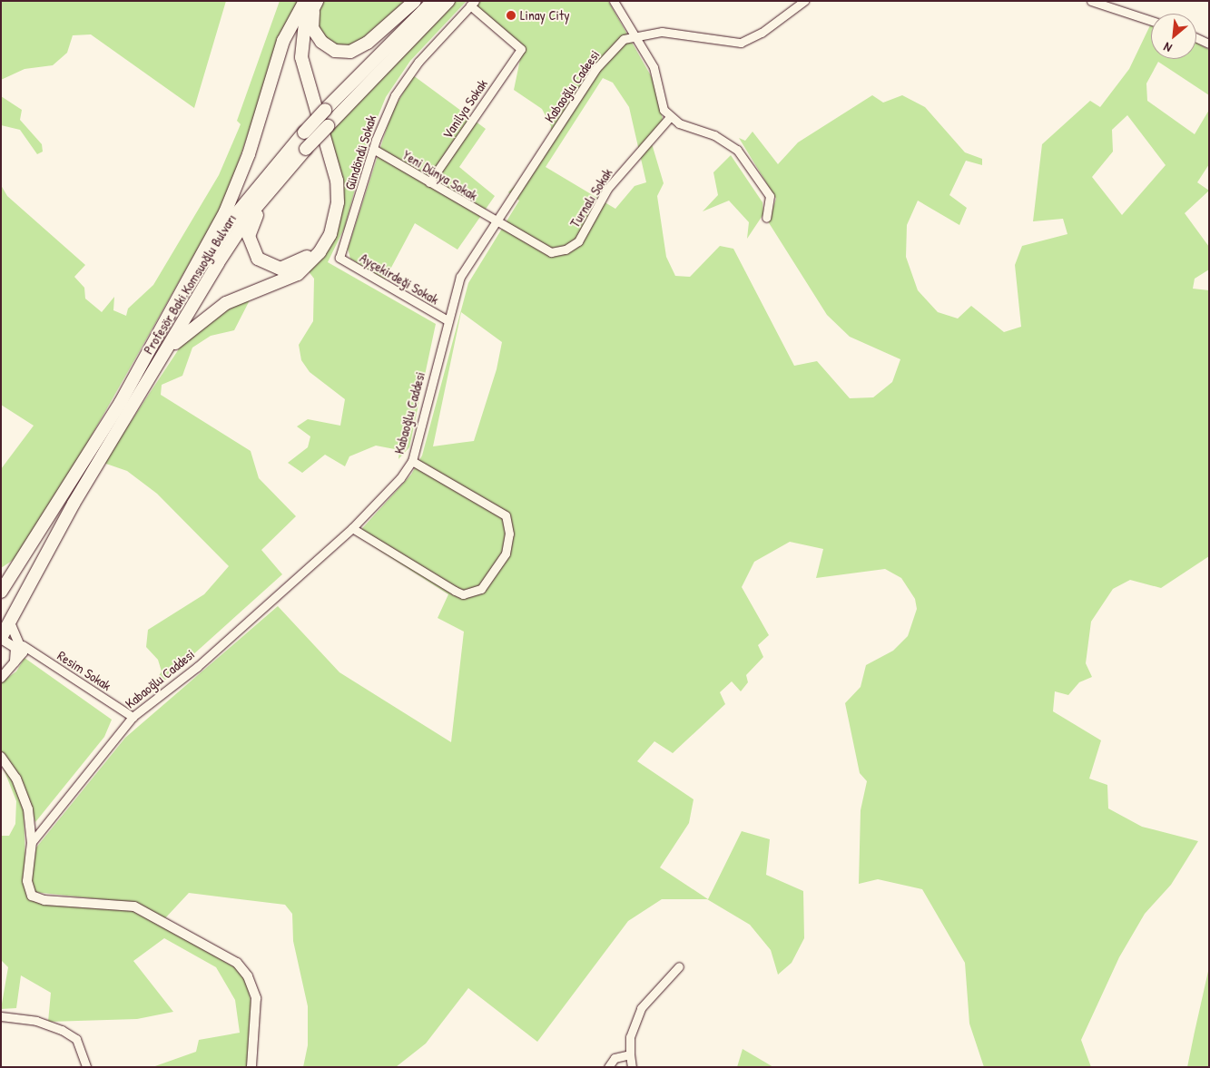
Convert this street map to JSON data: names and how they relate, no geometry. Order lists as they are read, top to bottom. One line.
{"streets":{"main road":["Profesör Baki Komsuoğlu Bulvarı"],"street":["Kabaoğlu Cadeesi","Vanilya Sokak","Gündöndü Sokak","Yeni Dünya Sokak","Turnalı Sokak","Ayçekirdeği Sokak","Kabaoğlu Caddesi","Resim Sokak"]},"crossings":[["Kabaoğlu Cadeesi","Yeni Dünya Sokak"],["Kabaoğlu Cadeesi","Turnalı Sokak"],["Kabaoğlu Cadeesi","Kabaoğlu Caddesi"],["Vanilya Sokak","Gündöndü Sokak"],["Vanilya Sokak","Yeni Dünya Sokak"],["Gündöndü Sokak","Yeni Dünya Sokak"],["Gündöndü Sokak","Ayçekirdeği Sokak"],["Yeni Dünya Sokak","Turnalı Sokak"],["Yeni Dünya Sokak","Kabaoğlu Caddesi"],["Turnalı Sokak","Kabaoğlu Caddesi"],["Ayçekirdeği Sokak","Kabaoğlu Caddesi"],["Kabaoğlu Caddesi","Resim Sokak"]],"places":["Linay City"],"north":"bottom left"}
